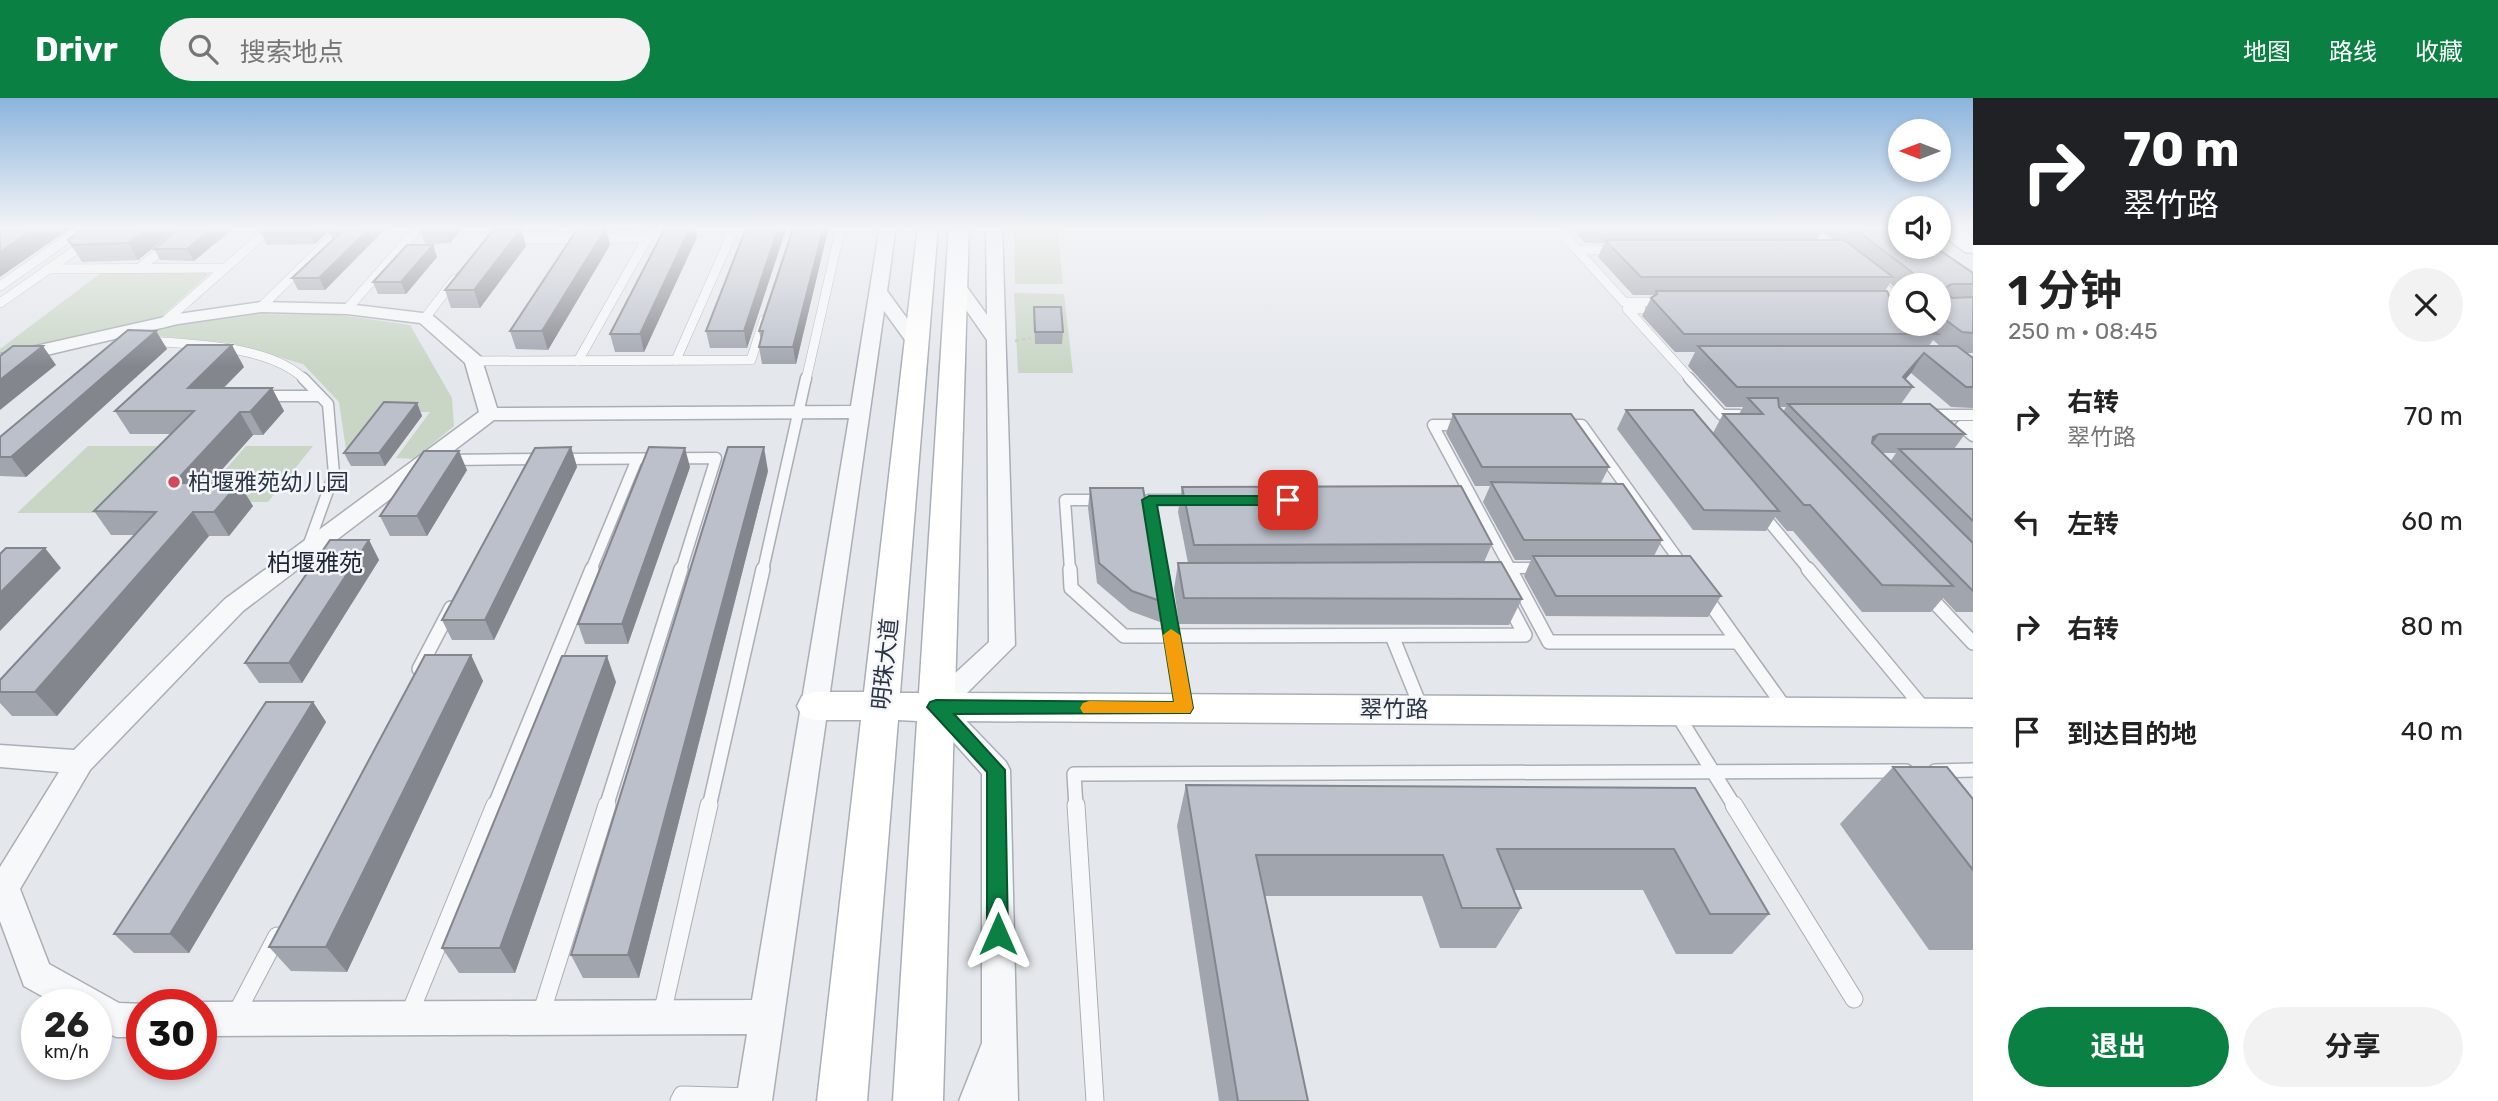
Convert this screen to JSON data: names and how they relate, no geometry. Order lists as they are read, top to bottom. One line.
{"streets":{"main road":["明珠大道","翠竹路"]},"crossings":[["明珠大道","翠竹路"]],"districts":["柏堰雅苑"],"places":["柏堰雅苑幼儿园"],"north":"left","page":{"header":"Drivr","search":"搜索地点","nav":["地图","路线","收藏"],"turn":["70 m","翠竹路"],"heading":["1 分钟","250 m · 08:45"],"list":[{"name":"右转","note":"翠竹路","value":"70 m"},{"name":"左转","value":"60 m"},{"name":"右转","value":"80 m"},{"name":"到达目的地","value":"40 m"}],"speed":"26 km/h","limit":"30","buttons":["退出","分享"]}}
